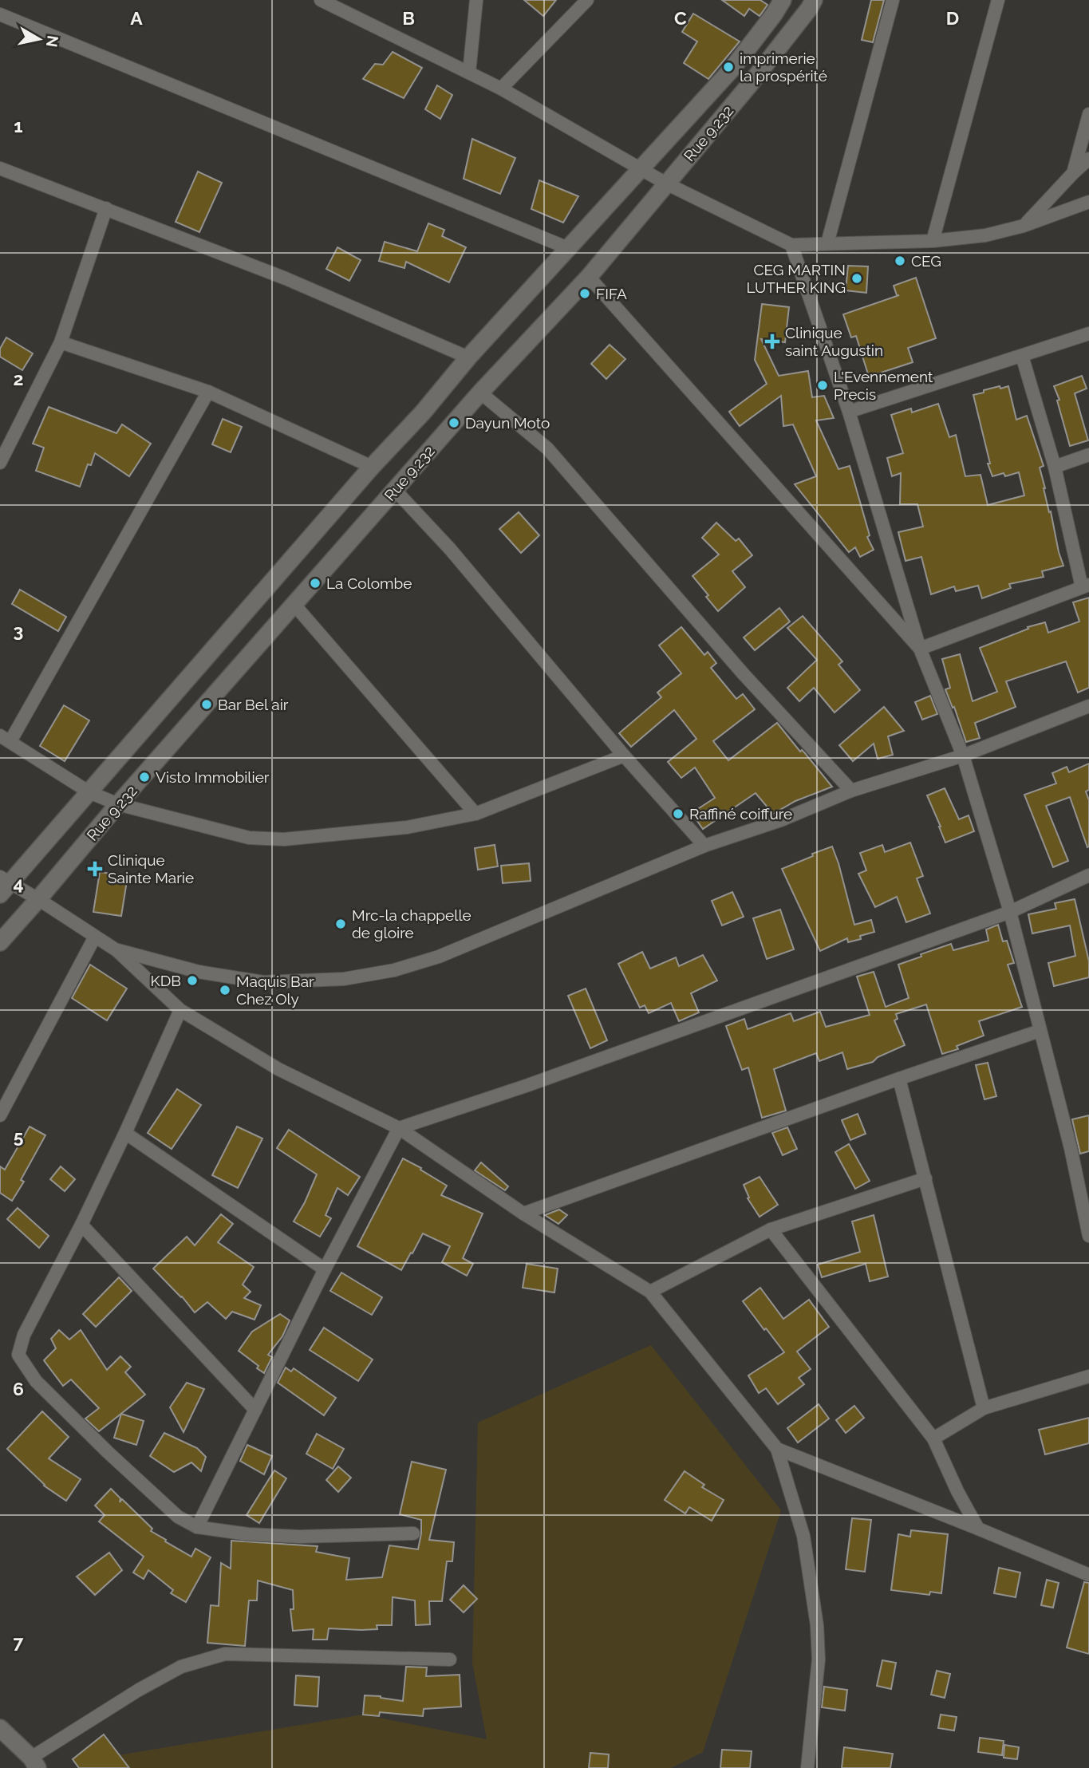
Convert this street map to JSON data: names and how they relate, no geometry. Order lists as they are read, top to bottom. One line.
{"streets":{"street":["Rue 9.232"]},"places":{"other":["imprimerie la prospérité","CEG","CEG MARTIN LUTHER KING","FIFA","L'Evennement Precis","Dayun Moto","La Colombe","Bar Bel air","Visto Immobilier","Raffiné coiffure","Mrc-la chappelle de gloire","KDB","Maquis Bar Chez Oly"],"health":["Clinique saint Augustin","Clinique Sainte Marie"]},"north":"right","grid":{"columns":["A","B","C","D"],"rows":["1","2","3","4","5","6","7"]}}
